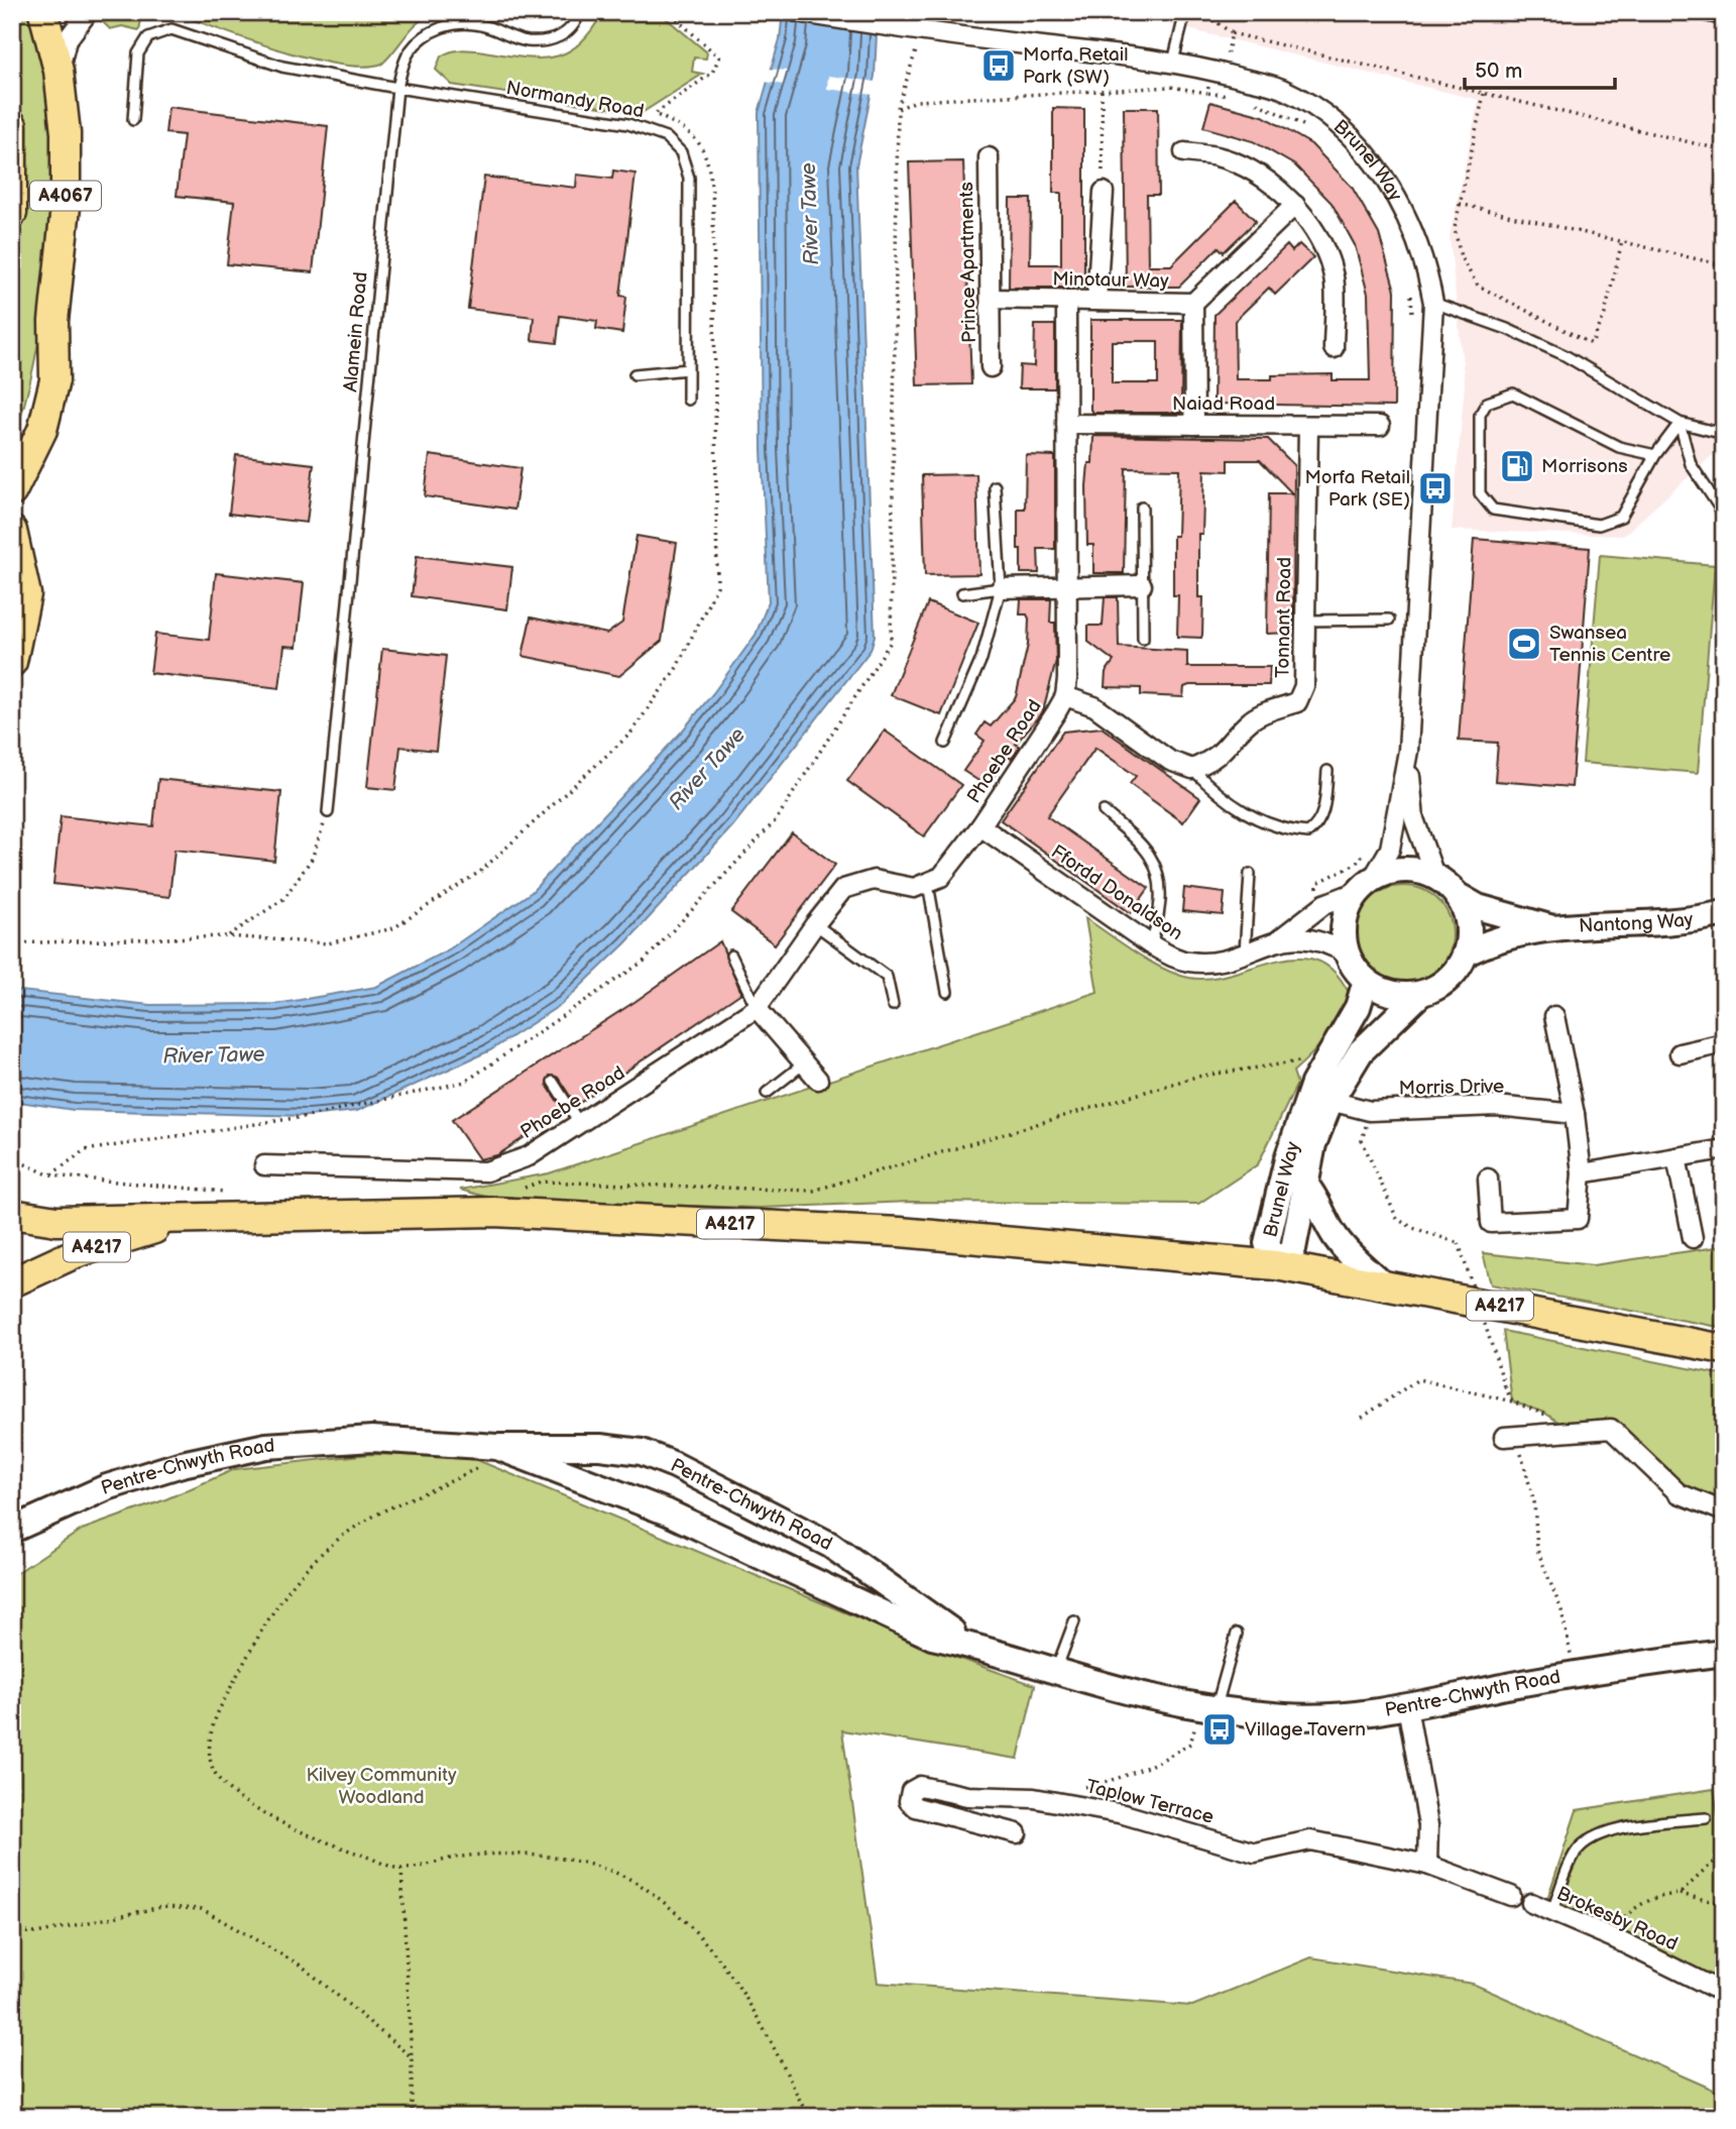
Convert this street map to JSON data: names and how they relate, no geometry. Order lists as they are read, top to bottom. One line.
{"streets":{"main road":["Brunel Way","A4067","Nantong Way","A4217","Pentre-Chwyth Road"],"street":["Prince Apartments","Minotaur Way","Naiad Road","Tonnant Road","Phoebe Road","Ffordd Donaldson","Morris Drive","Taplow Terrace","Brokesby Road"],"lane":["Normandy Road","Alamein Road"]},"crossings":[["Normandy Road","Alamein Road"],["Brunel Way","Ffordd Donaldson"],["Brunel Way","Nantong Way"],["Brunel Way","Morris Drive"],["Brunel Way","A4217"],["Prince Apartments","Minotaur Way"],["Minotaur Way","Naiad Road"],["Minotaur Way","Phoebe Road"],["Naiad Road","Tonnant Road"],["Naiad Road","Phoebe Road"],["Phoebe Road","Ffordd Donaldson"],["Ffordd Donaldson","Nantong Way"]],"water":["River Tawe"],"parks":["Kilvey Community Woodland"],"places":{"bus stop":["Morfa Retail Park (SW)","Morfa Retail Park (SE)","Village Tavern"],"fuel station":["Morrisons"],"sports":["Swansea Tennis Centre"]},"scale_bar":"50 m"}
